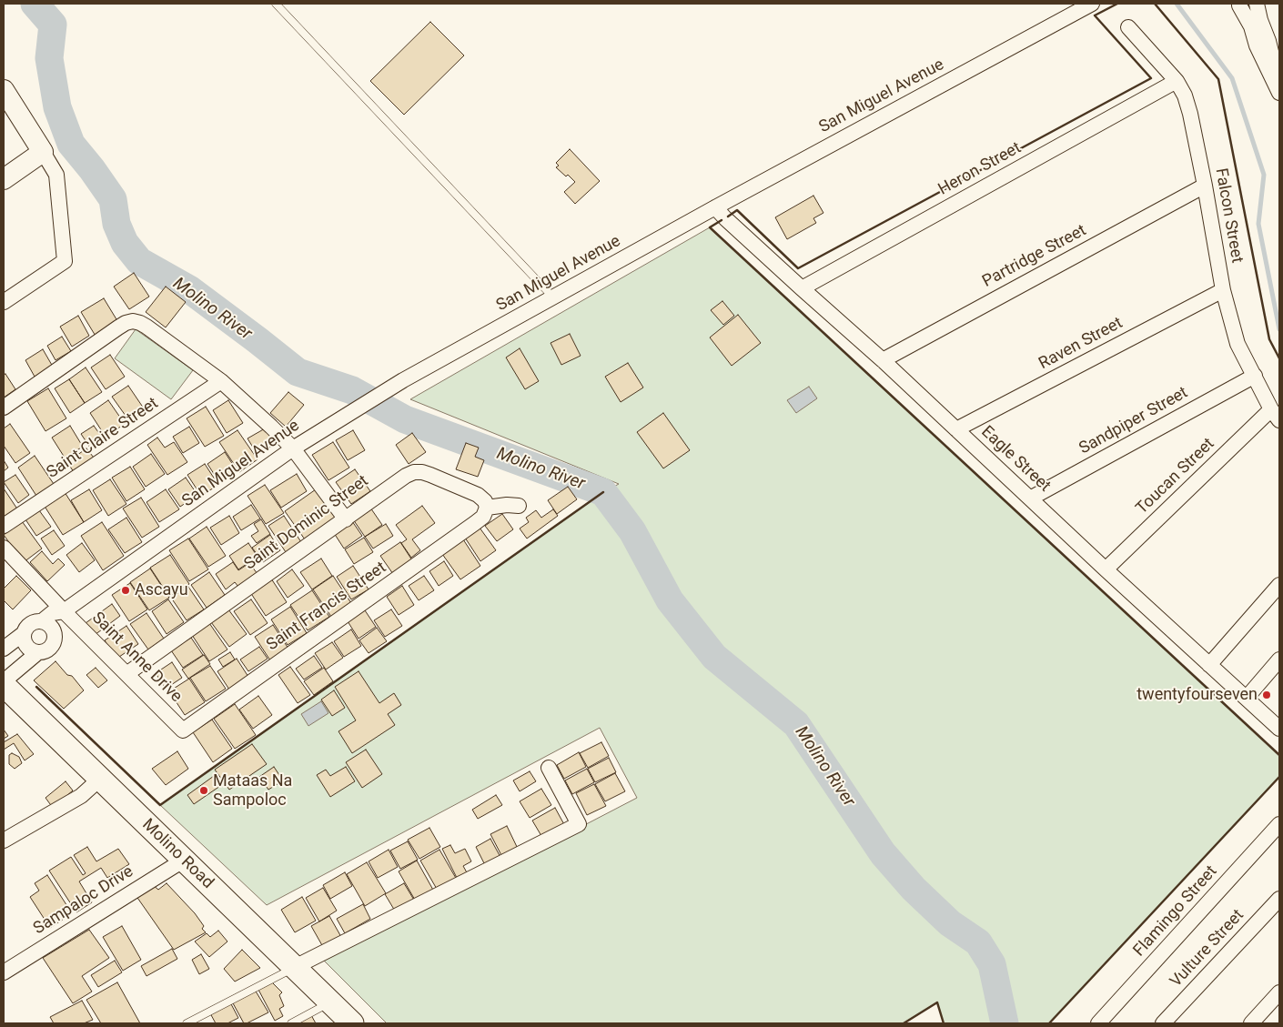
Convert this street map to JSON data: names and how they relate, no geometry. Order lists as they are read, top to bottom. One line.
{"streets":{"main road":["Molino Road"],"street":["San Miguel Avenue","Heron Street","Falcon Street","Partridge Street","Raven Street","Sandpiper Street","Saint Claire Street","Eagle Street","Toucan Street","Saint Dominic Street","Saint Francis Street","Saint Anne Drive","Sampaloc Drive","Flamingo Street","Vulture Street"]},"crossings":[["San Miguel Avenue","Eagle Street"],["San Miguel Avenue","Saint Anne Drive"],["Heron Street","Falcon Street"],["Heron Street","Eagle Street"],["Falcon Street","Partridge Street"],["Falcon Street","Raven Street"],["Falcon Street","Sandpiper Street"],["Falcon Street","Toucan Street"],["Partridge Street","Eagle Street"],["Raven Street","Eagle Street"],["Sandpiper Street","Eagle Street"],["Eagle Street","Toucan Street"],["Saint Dominic Street","Saint Francis Street"],["Saint Dominic Street","Saint Anne Drive"],["Saint Francis Street","Saint Anne Drive"],["Molino Road","Sampaloc Drive"]],"water":["Molino River"],"places":["Ascayu","twentyfourseven","Mataas Na Sampoloc"]}
